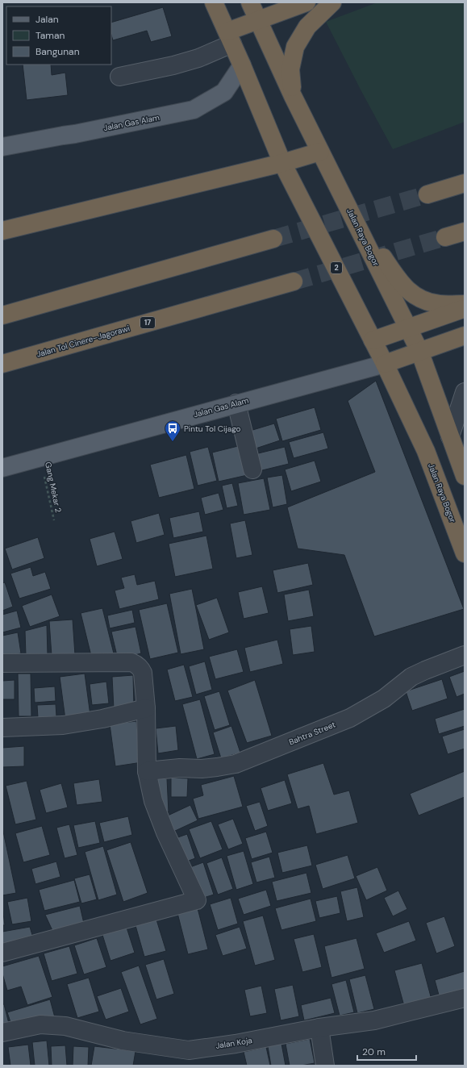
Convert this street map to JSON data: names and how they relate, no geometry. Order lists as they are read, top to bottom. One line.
{"streets":{"highway":["Jalan Raya Bogor","2","17","Jalan Tol Cinere–Jagorawi"],"main road":["Jalan Gas Alam"],"street":["Bahtra Street","Jalan Koja"],"path":["Gang Mekar 2"]},"crossings":[["Jalan Gas Alam","Jalan Raya Bogor"],["Jalan Gas Alam","Gang Mekar 2"],["Jalan Raya Bogor","2"]],"places":{"bus stop":["Pintu Tol Cijago"]},"legend":["Jalan","Taman","Bangunan"],"scale_bar":"20 m"}
